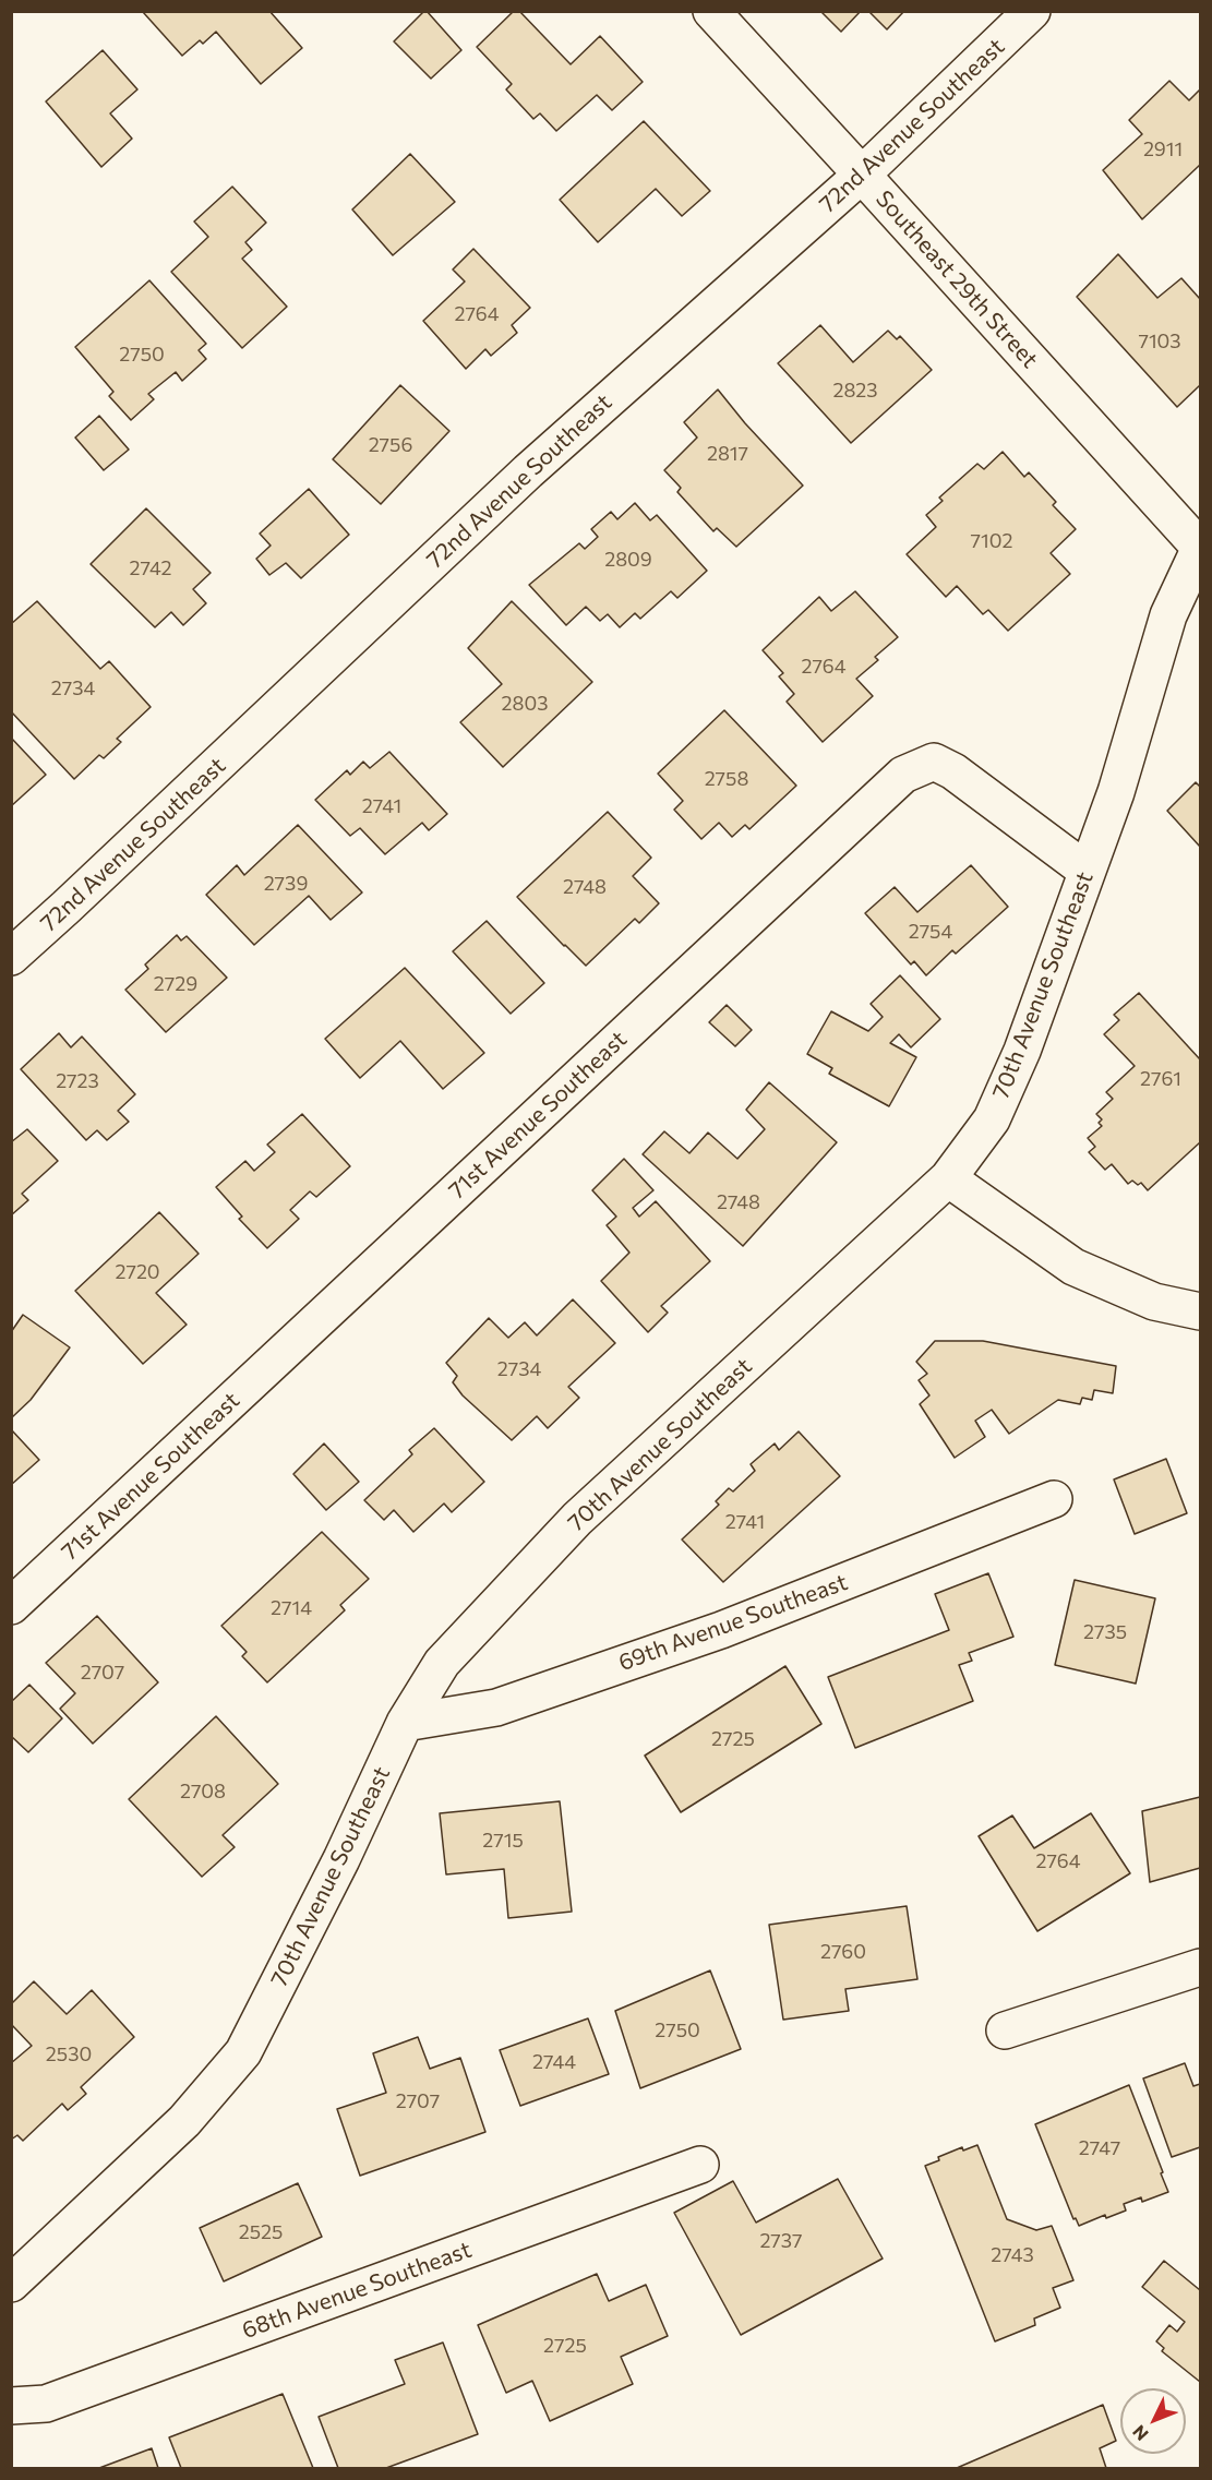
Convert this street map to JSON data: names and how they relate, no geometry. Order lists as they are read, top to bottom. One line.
{"streets":{"street":["72nd Avenue Southeast","Southeast 29th Street","70th Avenue Southeast","71st Avenue Southeast","69th Avenue Southeast","68th Avenue Southeast"]},"crossings":[["72nd Avenue Southeast","Southeast 29th Street"],["Southeast 29th Street","70th Avenue Southeast"],["70th Avenue Southeast","71st Avenue Southeast"],["70th Avenue Southeast","69th Avenue Southeast"]],"house_numbers":["2911","2764","7103","2750","2823","2756","2817","7102","2809","2742","2764","2734","2803","2758","2741","2739","2748","2754","2729","2761","2723","2748","2720","2734","2741","2714","2735","2707","2725","2708","2715","2764","2760","2750","2530","2744","2707","2747","2525","2737","2743","2725"],"north":"bottom left"}
